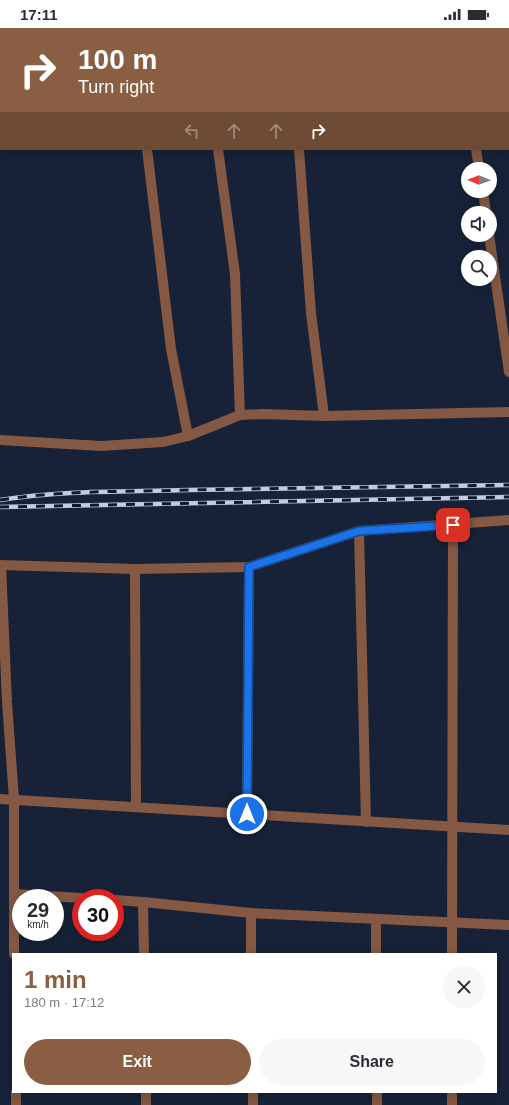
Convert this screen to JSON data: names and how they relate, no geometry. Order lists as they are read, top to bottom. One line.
{"north":"left","page":{"status":"17:11","turn":["100 m","Turn right"],"speed":"29 km/h","limit":"30","heading":["1 min","180 m · 17:12"],"buttons":["Exit","Share"]}}
